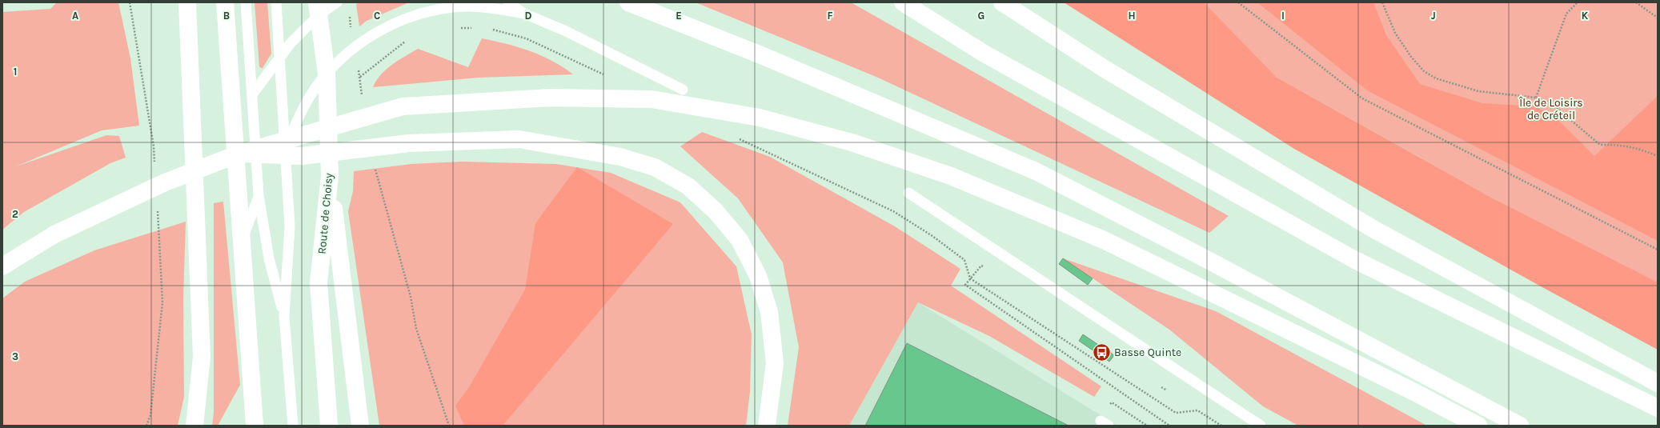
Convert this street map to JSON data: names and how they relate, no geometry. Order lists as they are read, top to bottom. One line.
{"streets":{"main road":["Route de Choisy"]},"parks":["Île de Loisirs de Créteil"],"places":{"bus stop":["Basse Quinte"]},"grid":{"columns":["A","B","C","D","E","F","G","H","I","J","K"],"rows":["1","2","3"]}}
